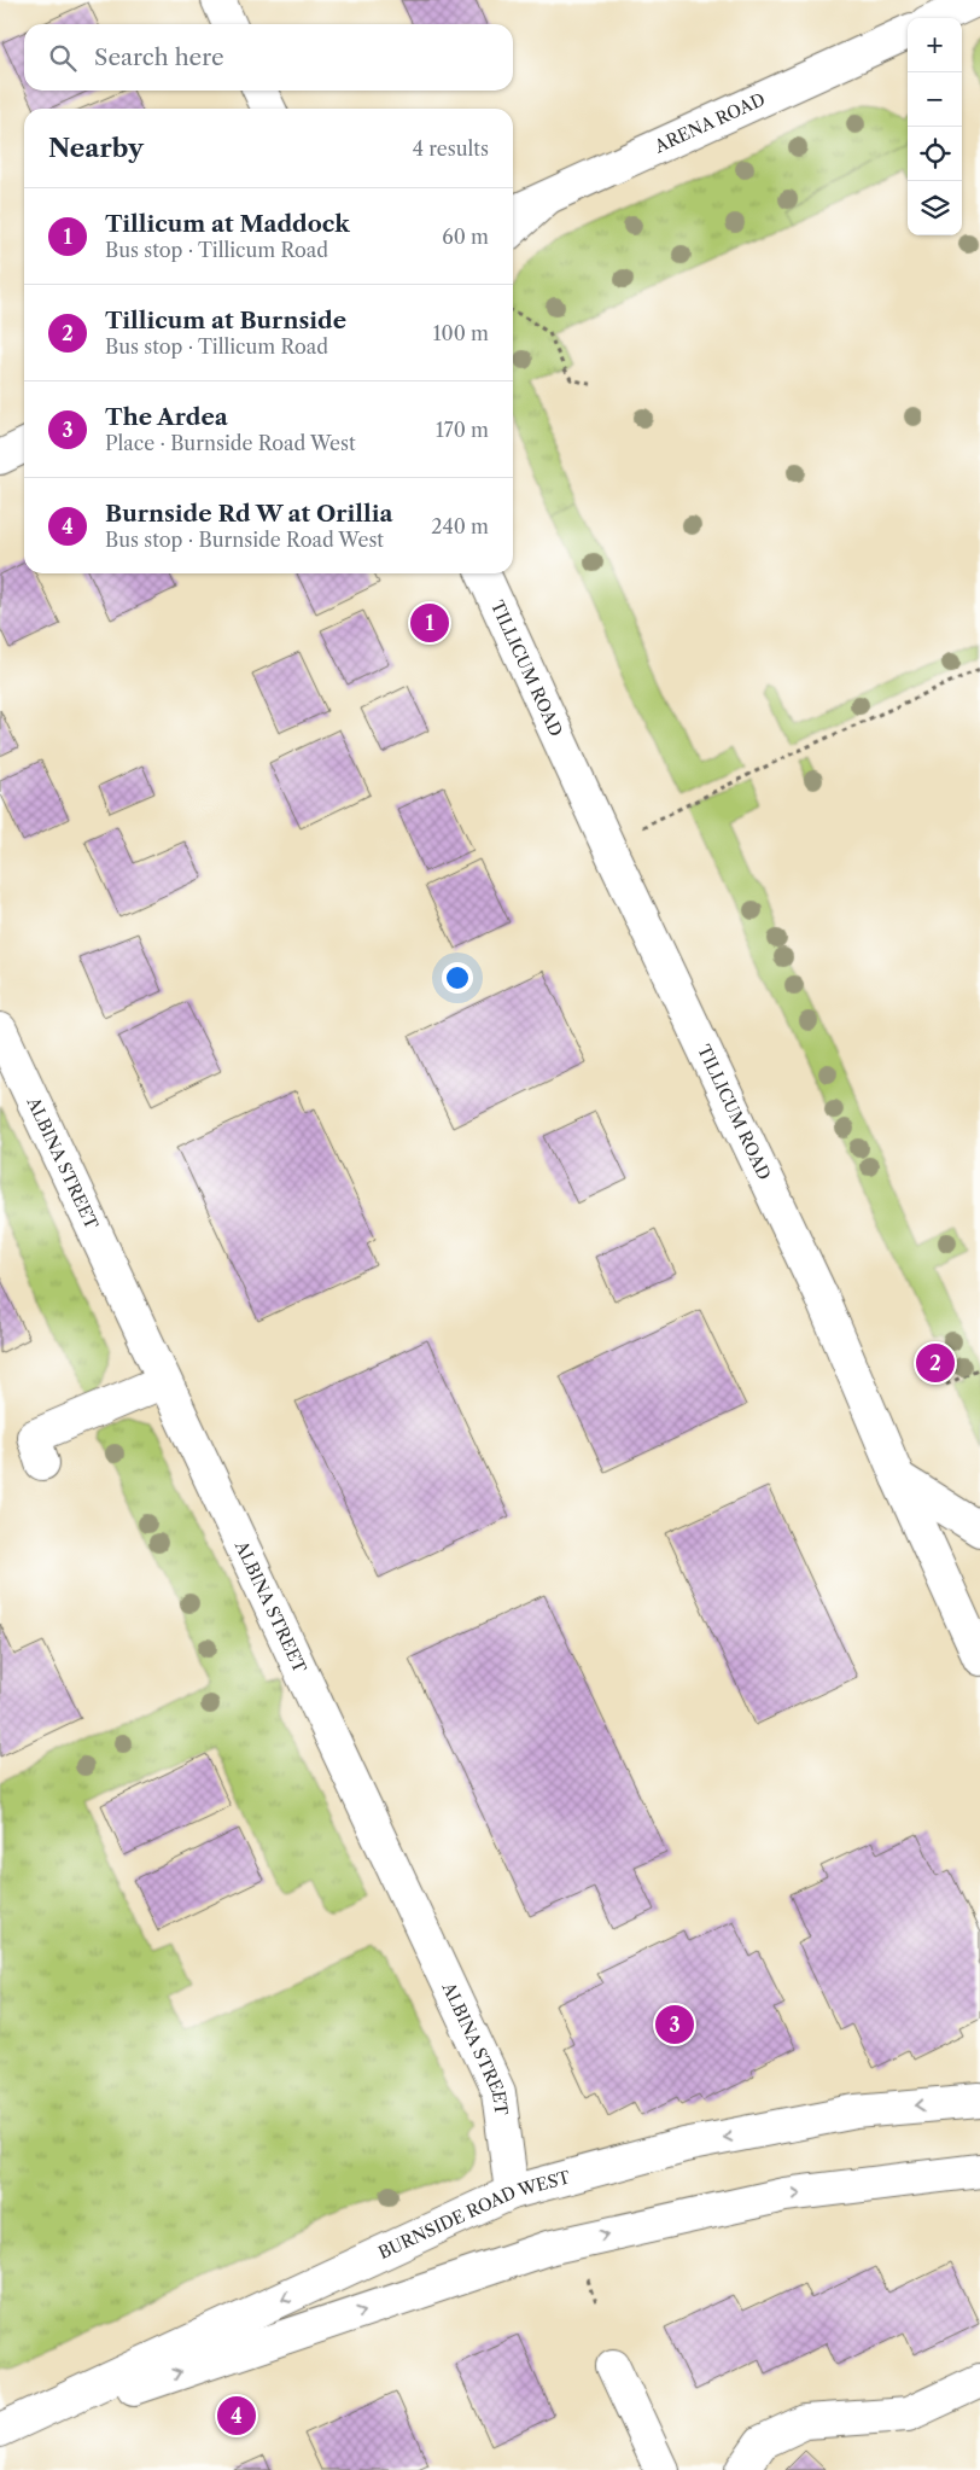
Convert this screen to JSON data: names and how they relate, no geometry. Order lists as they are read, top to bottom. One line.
{"streets":{"main road":["ARENA ROAD","TILLICUM ROAD","ALBINA STREET","BURNSIDE ROAD WEST"]},"crossings":[["ALBINA STREET","BURNSIDE ROAD WEST"]],"page":{"map_buttons":["+","−"],"search":"Search here","heading":["Nearby","4 results"],"list":[{"mark":"1","name":"Tillicum at Maddock","note":"Bus stop · Tillicum Road","value":"60 m"},{"mark":"2","name":"Tillicum at Burnside","note":"Bus stop · Tillicum Road","value":"100 m"},{"mark":"3","name":"The Ardea","note":"Place · Burnside Road West","value":"170 m"},{"mark":"4","name":"Burnside Rd W at Orillia","note":"Bus stop · Burnside Road West","value":"240 m"}],"pins":["1","2","3","4"]}}
